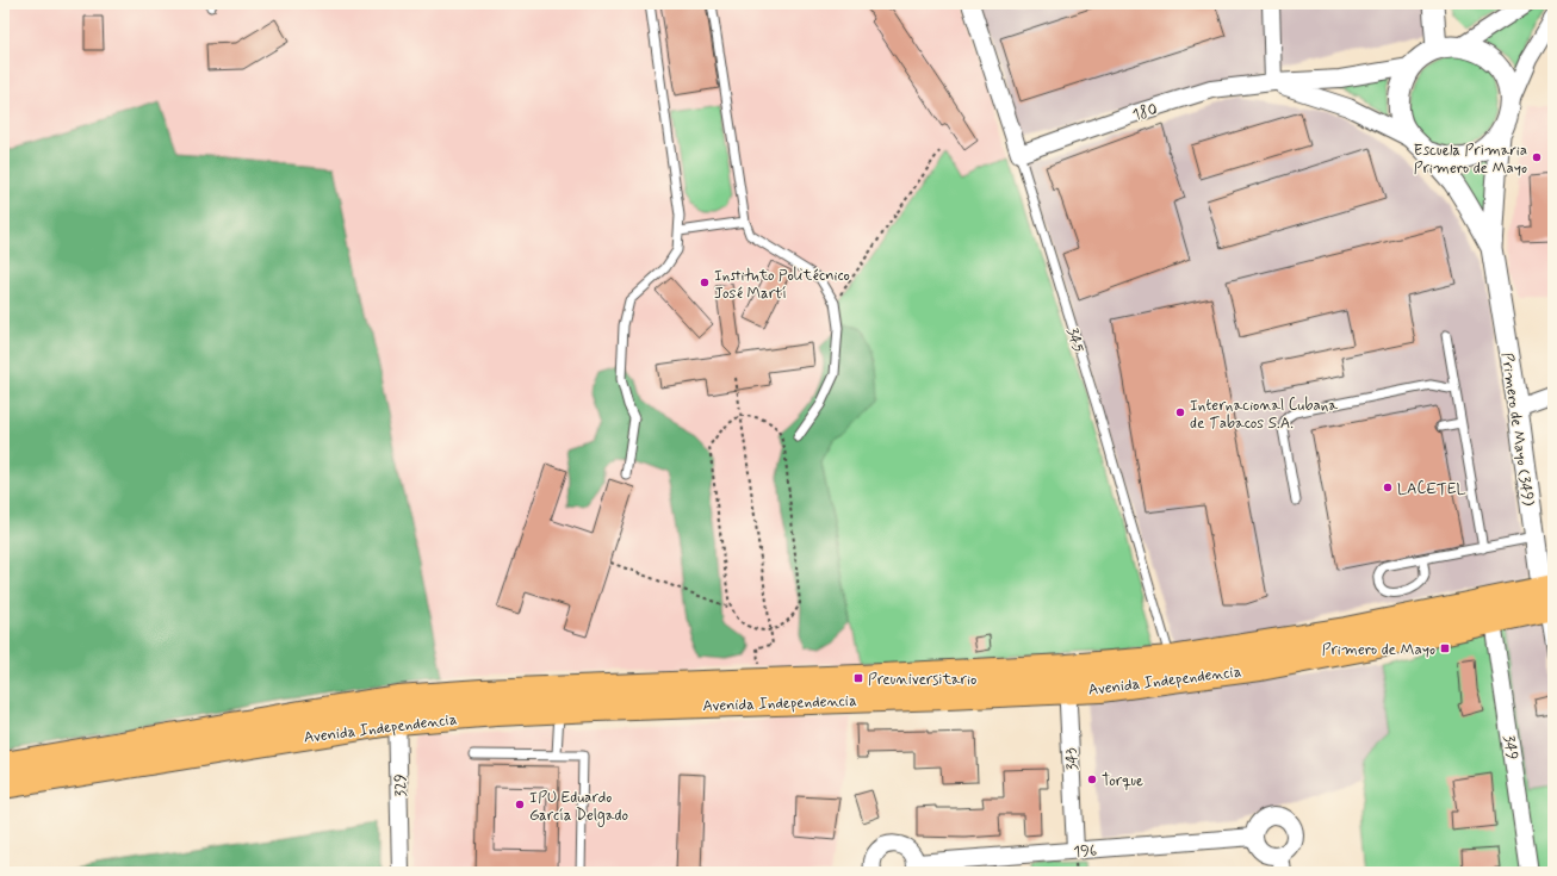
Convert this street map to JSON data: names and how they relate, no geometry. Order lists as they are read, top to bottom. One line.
{"streets":{"main road":["Avenida Independencia"],"street":["180","345","Primero de Mayo (349)","349","343","329","196"]},"crossings":[["180","345"],["180","Primero de Mayo (349)"],["345","Avenida Independencia"],["Primero de Mayo (349)","Avenida Independencia"],["Avenida Independencia","349"],["Avenida Independencia","343"],["Avenida Independencia","329"],["343","196"]],"places":{"other":["Escuela Primaria Primero de Mayo","Instituto Politécnico José Martí","Internacional Cubana de Tabacos S.A.","LACETEL","Torque","IPU Eduardo García Delgado"],"transit":["Primero de Mayo","Preuniversitario"]}}
